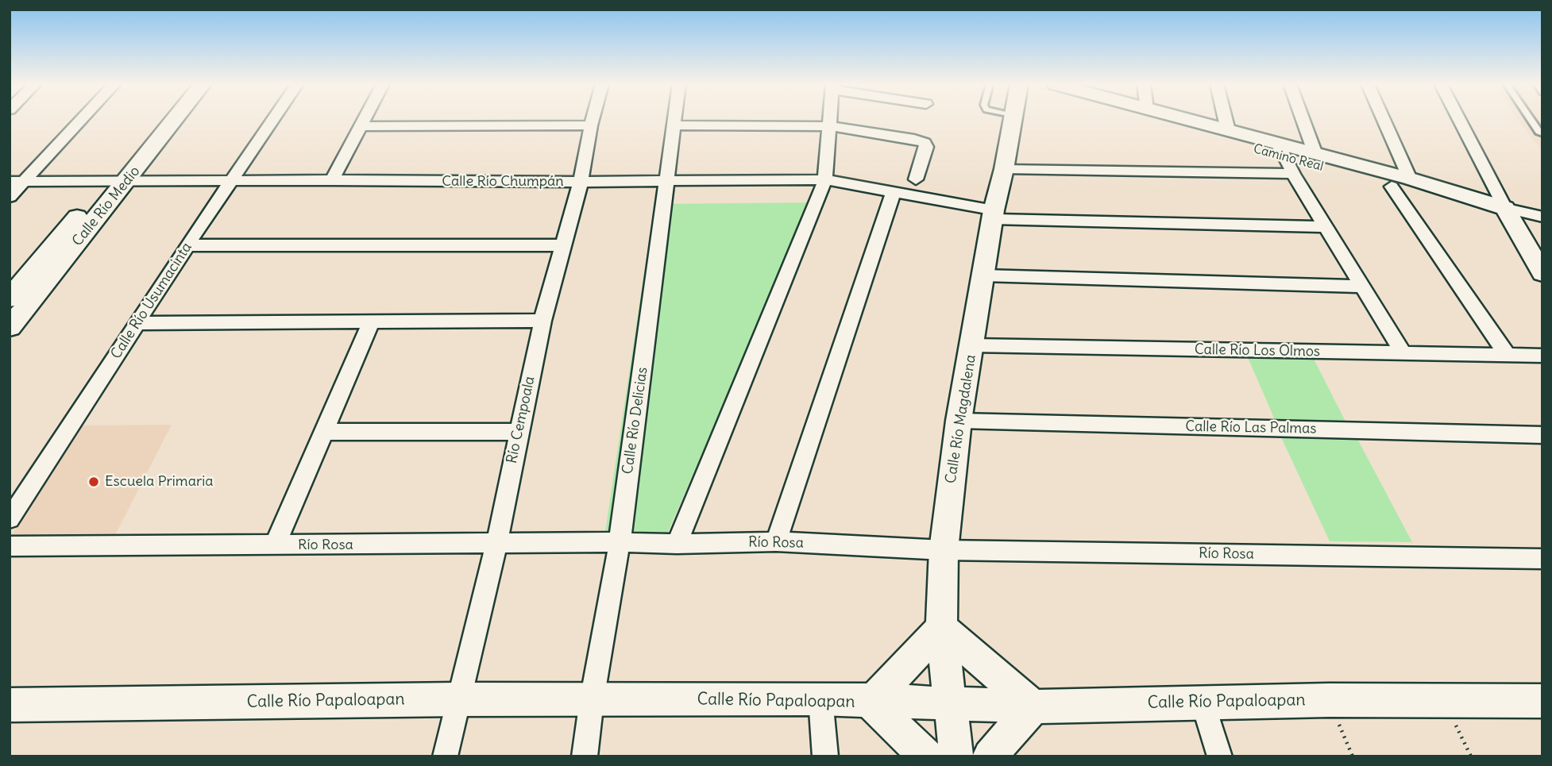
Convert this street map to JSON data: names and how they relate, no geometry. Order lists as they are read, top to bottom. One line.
{"streets":{"street":["Camino Real","Calle Río Chumpán","Calle Río Medio","Calle Río Usumacinta","Calle Río Los Olmos","Calle Río Magdalena","Río Cempoala","Calle Río Delicias","Calle Río Las Palmas","Río Rosa","Calle Río Papaloapan"]},"crossings":[["Calle Río Chumpán","Calle Río Medio"],["Calle Río Chumpán","Calle Río Usumacinta"],["Calle Río Chumpán","Calle Río Magdalena"],["Calle Río Chumpán","Río Cempoala"],["Calle Río Chumpán","Calle Río Delicias"],["Calle Río Los Olmos","Calle Río Magdalena"],["Calle Río Magdalena","Calle Río Las Palmas"],["Calle Río Magdalena","Río Rosa"],["Calle Río Magdalena","Calle Río Papaloapan"],["Río Cempoala","Río Rosa"],["Río Cempoala","Calle Río Papaloapan"],["Calle Río Delicias","Río Rosa"],["Calle Río Delicias","Calle Río Papaloapan"]],"places":["Escuela Primaria"]}
